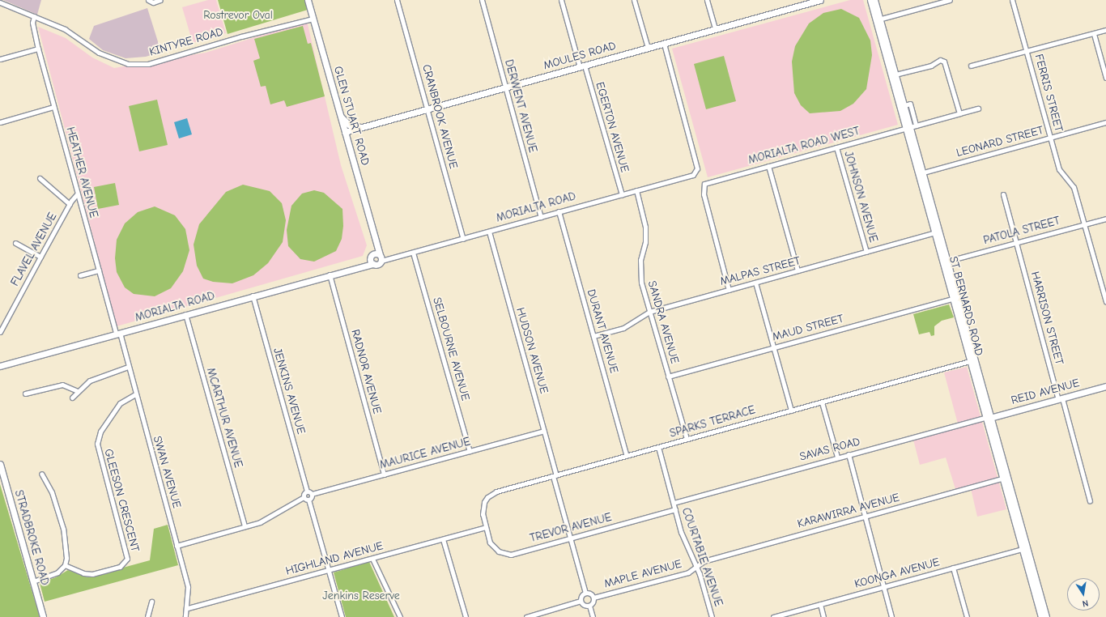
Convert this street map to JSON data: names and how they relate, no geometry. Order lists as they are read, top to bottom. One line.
{"streets":{"main road":["MOULES ROAD","GLEN STUART ROAD","MORIALTA ROAD","ST BERNARDS ROAD","REID AVENUE","STRADBROKE ROAD"],"street":["KINTYRE ROAD","FERRIS STREET","DERWENT AVENUE","CRANBROOK AVENUE","EGERTON AVENUE","LEONARD STREET","MORIALTA ROAD WEST","HEATHER AVENUE","JOHNSON AVENUE","PATOLA STREET","FLAVEL AVENUE","MALPAS STREET","HARRISON STREET","SANDRA AVENUE","MAUD STREET","DURANT AVENUE","SELBOURNE AVENUE","HUDSON AVENUE","RADNOR AVENUE","JENKINS AVENUE","MCARTHUR AVENUE","SPARKS TERRACE","SAVAS ROAD","MAURICE AVENUE","SWAN AVENUE","GLEESON CRESCENT","KARAWIRRA AVENUE","TREVOR AVENUE","COURTABIE AVENUE","HIGHLAND AVENUE","KOONGA AVENUE","MAPLE AVENUE"]},"crossings":[["KINTYRE ROAD","GLEN STUART ROAD"],["KINTYRE ROAD","HEATHER AVENUE"],["MOULES ROAD","DERWENT AVENUE"],["MOULES ROAD","GLEN STUART ROAD"],["MOULES ROAD","CRANBROOK AVENUE"],["MOULES ROAD","EGERTON AVENUE"],["MOULES ROAD","MORIALTA ROAD"],["FERRIS STREET","LEONARD STREET"],["FERRIS STREET","PATOLA STREET"],["DERWENT AVENUE","MORIALTA ROAD"],["GLEN STUART ROAD","MORIALTA ROAD"],["CRANBROOK AVENUE","MORIALTA ROAD"],["EGERTON AVENUE","MORIALTA ROAD"],["LEONARD STREET","ST BERNARDS ROAD"],["MORIALTA ROAD WEST","JOHNSON AVENUE"],["MORIALTA ROAD WEST","MALPAS STREET"],["MORIALTA ROAD WEST","ST BERNARDS ROAD"],["HEATHER AVENUE","MORIALTA ROAD"],["HEATHER AVENUE","FLAVEL AVENUE"],["HEATHER AVENUE","SWAN AVENUE"],["JOHNSON AVENUE","MALPAS STREET"],["MORIALTA ROAD","SANDRA AVENUE"],["MORIALTA ROAD","DURANT AVENUE"],["MORIALTA ROAD","SELBOURNE AVENUE"],["MORIALTA ROAD","HUDSON AVENUE"],["MORIALTA ROAD","RADNOR AVENUE"],["MORIALTA ROAD","JENKINS AVENUE"],["MORIALTA ROAD","MCARTHUR AVENUE"],["MORIALTA ROAD","SWAN AVENUE"],["PATOLA STREET","ST BERNARDS ROAD"],["PATOLA STREET","HARRISON STREET"],["MALPAS STREET","ST BERNARDS ROAD"],["MALPAS STREET","SANDRA AVENUE"],["MALPAS STREET","DURANT AVENUE"],["ST BERNARDS ROAD","MAUD STREET"],["ST BERNARDS ROAD","REID AVENUE"],["ST BERNARDS ROAD","SPARKS TERRACE"],["ST BERNARDS ROAD","SAVAS ROAD"],["ST BERNARDS ROAD","KARAWIRRA AVENUE"],["ST BERNARDS ROAD","KOONGA AVENUE"],["HARRISON STREET","REID AVENUE"],["SANDRA AVENUE","MAUD STREET"],["SANDRA AVENUE","SPARKS TERRACE"],["DURANT AVENUE","SPARKS TERRACE"],["SELBOURNE AVENUE","MAURICE AVENUE"],["HUDSON AVENUE","SPARKS TERRACE"],["HUDSON AVENUE","MAURICE AVENUE"],["HUDSON AVENUE","TREVOR AVENUE"],["HUDSON AVENUE","MAPLE AVENUE"],["RADNOR AVENUE","MAURICE AVENUE"],["REID AVENUE","SAVAS ROAD"],["SPARKS TERRACE","TREVOR AVENUE"],["SPARKS TERRACE","COURTABIE AVENUE"],["SPARKS TERRACE","HIGHLAND AVENUE"],["SAVAS ROAD","COURTABIE AVENUE"],["SWAN AVENUE","GLEESON CRESCENT"],["SWAN AVENUE","HIGHLAND AVENUE"],["KARAWIRRA AVENUE","COURTABIE AVENUE"],["KARAWIRRA AVENUE","MAPLE AVENUE"],["TREVOR AVENUE","COURTABIE AVENUE"],["TREVOR AVENUE","HIGHLAND AVENUE"],["COURTABIE AVENUE","MAPLE AVENUE"]],"parks":["Rostrevor Oval","Jenkins Reserve"],"north":"bottom"}
